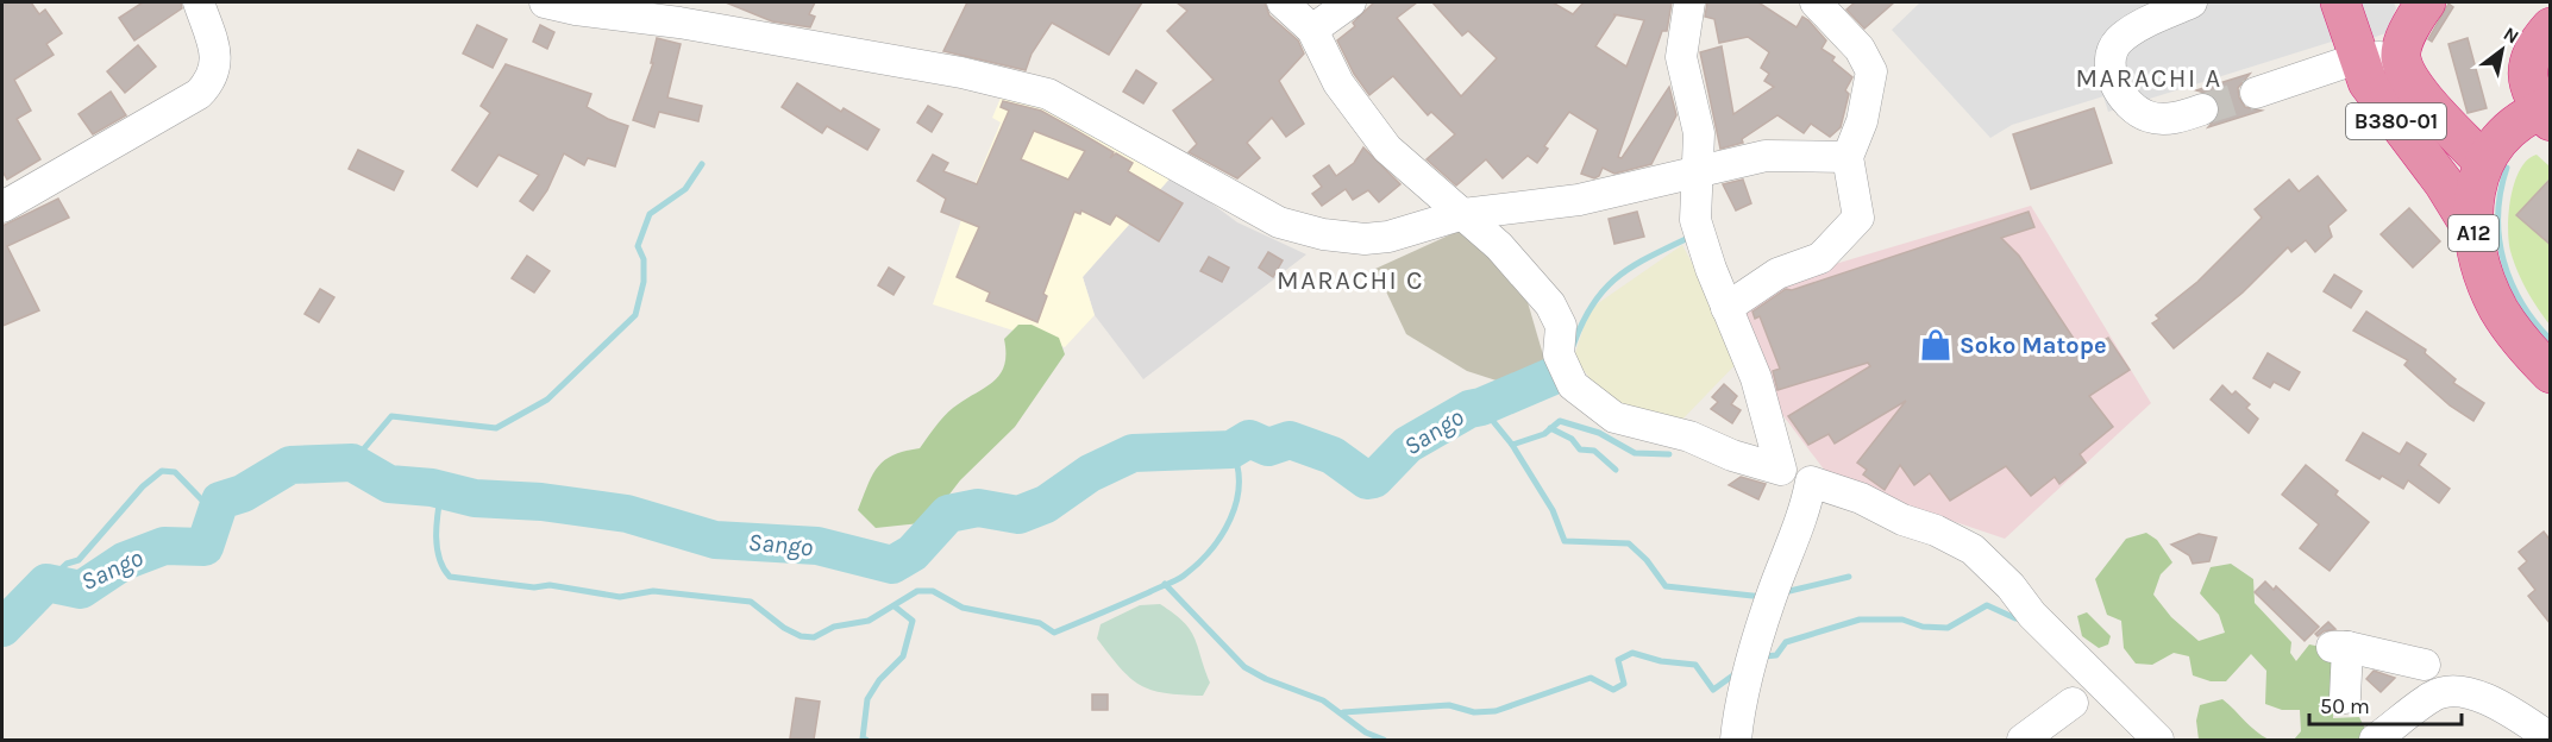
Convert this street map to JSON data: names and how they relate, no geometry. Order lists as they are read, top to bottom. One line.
{"streets":{"highway":["B380-01","A12"]},"crossings":[["B380-01","A12"]],"districts":["MARACHI A","MARACHI C"],"water":["Sango"],"places":{"shop":["Soko Matope"]},"scale_bar":"50 m","north":"top right"}
